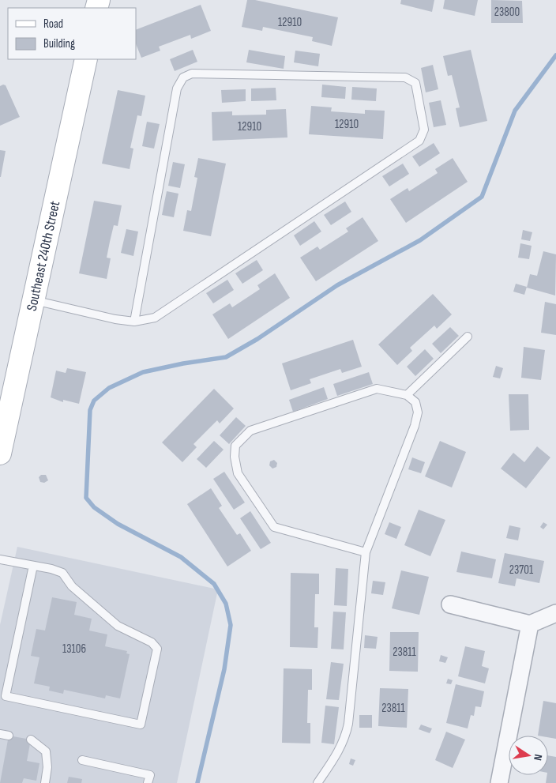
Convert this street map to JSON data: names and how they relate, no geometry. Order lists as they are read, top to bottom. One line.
{"streets":{"main road":["Southeast 240th Street"]},"house_numbers":["23800","12910","12910","12910","23701","13106","23811","23811"],"legend":["Road","Building"],"north":"right"}
